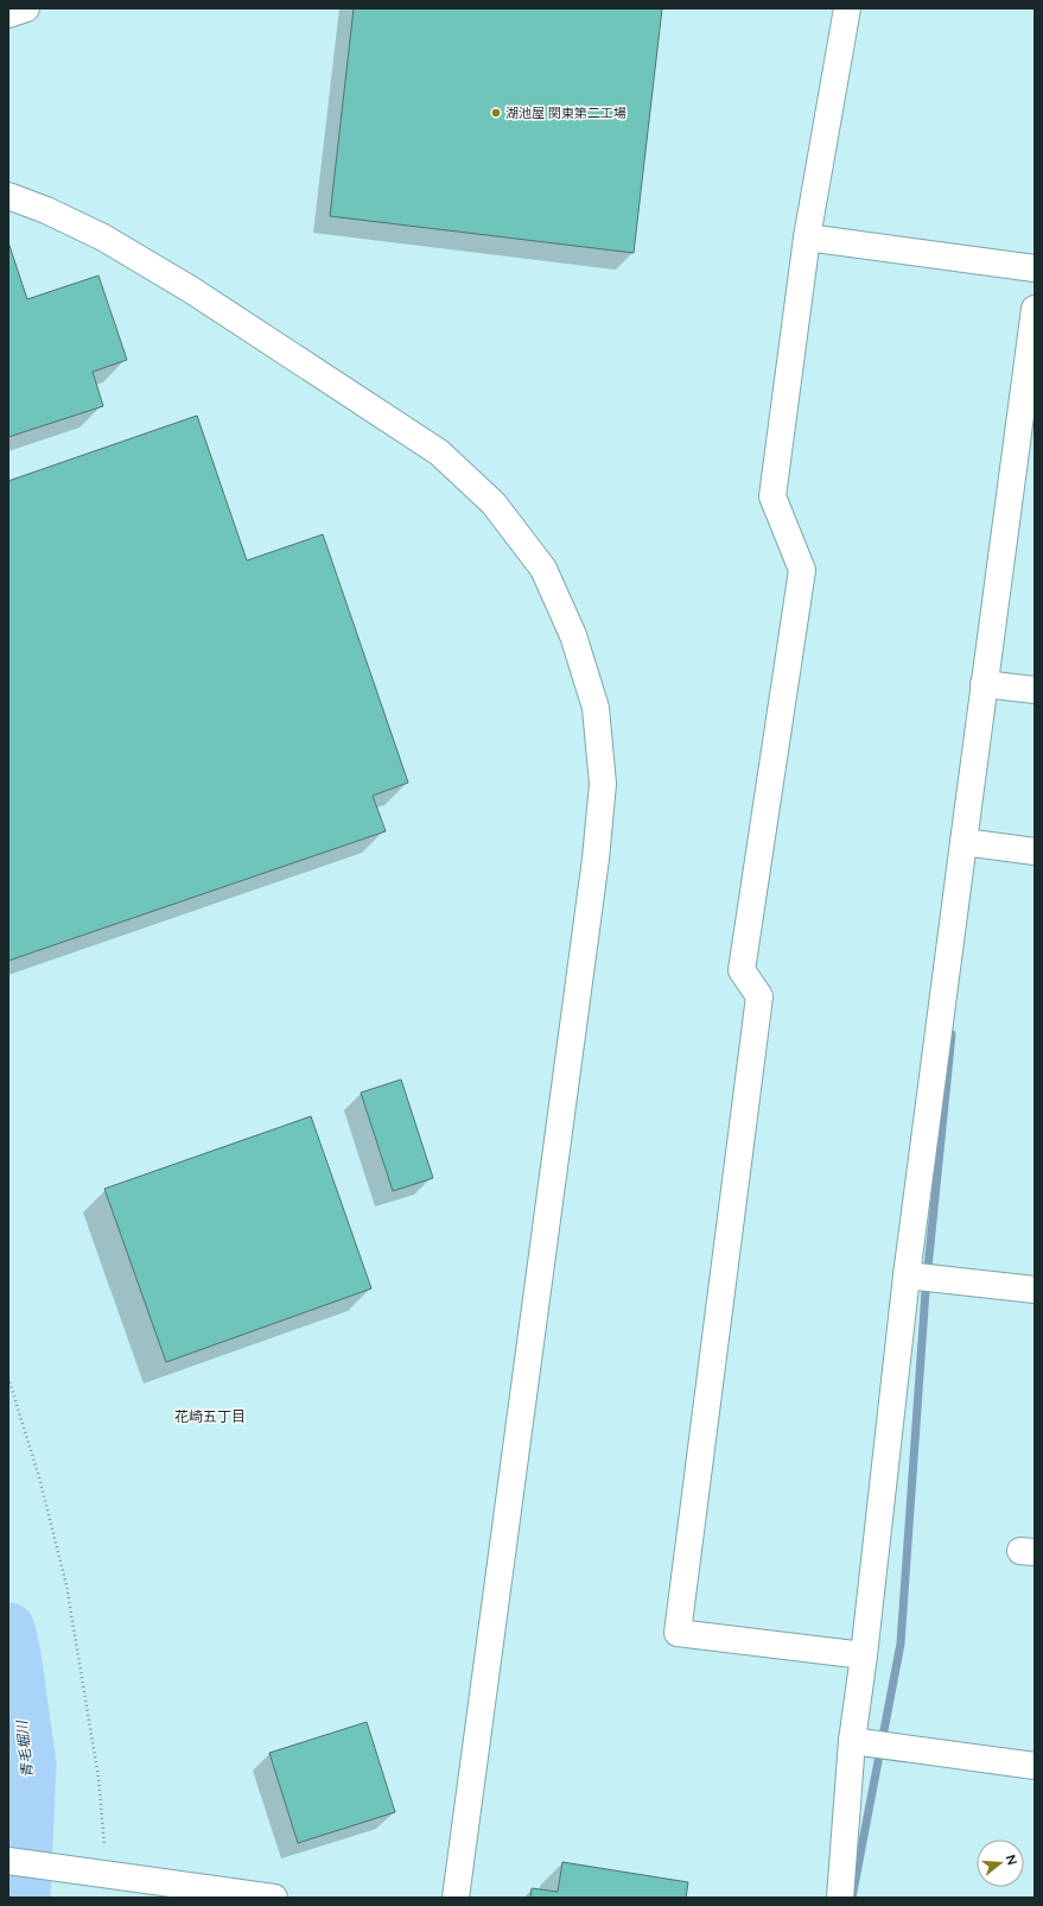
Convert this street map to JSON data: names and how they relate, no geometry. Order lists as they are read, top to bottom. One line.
{"districts":["花崎五丁目"],"water":["青毛堀川"],"places":["湖池屋 関東第二工場"],"north":"right"}
